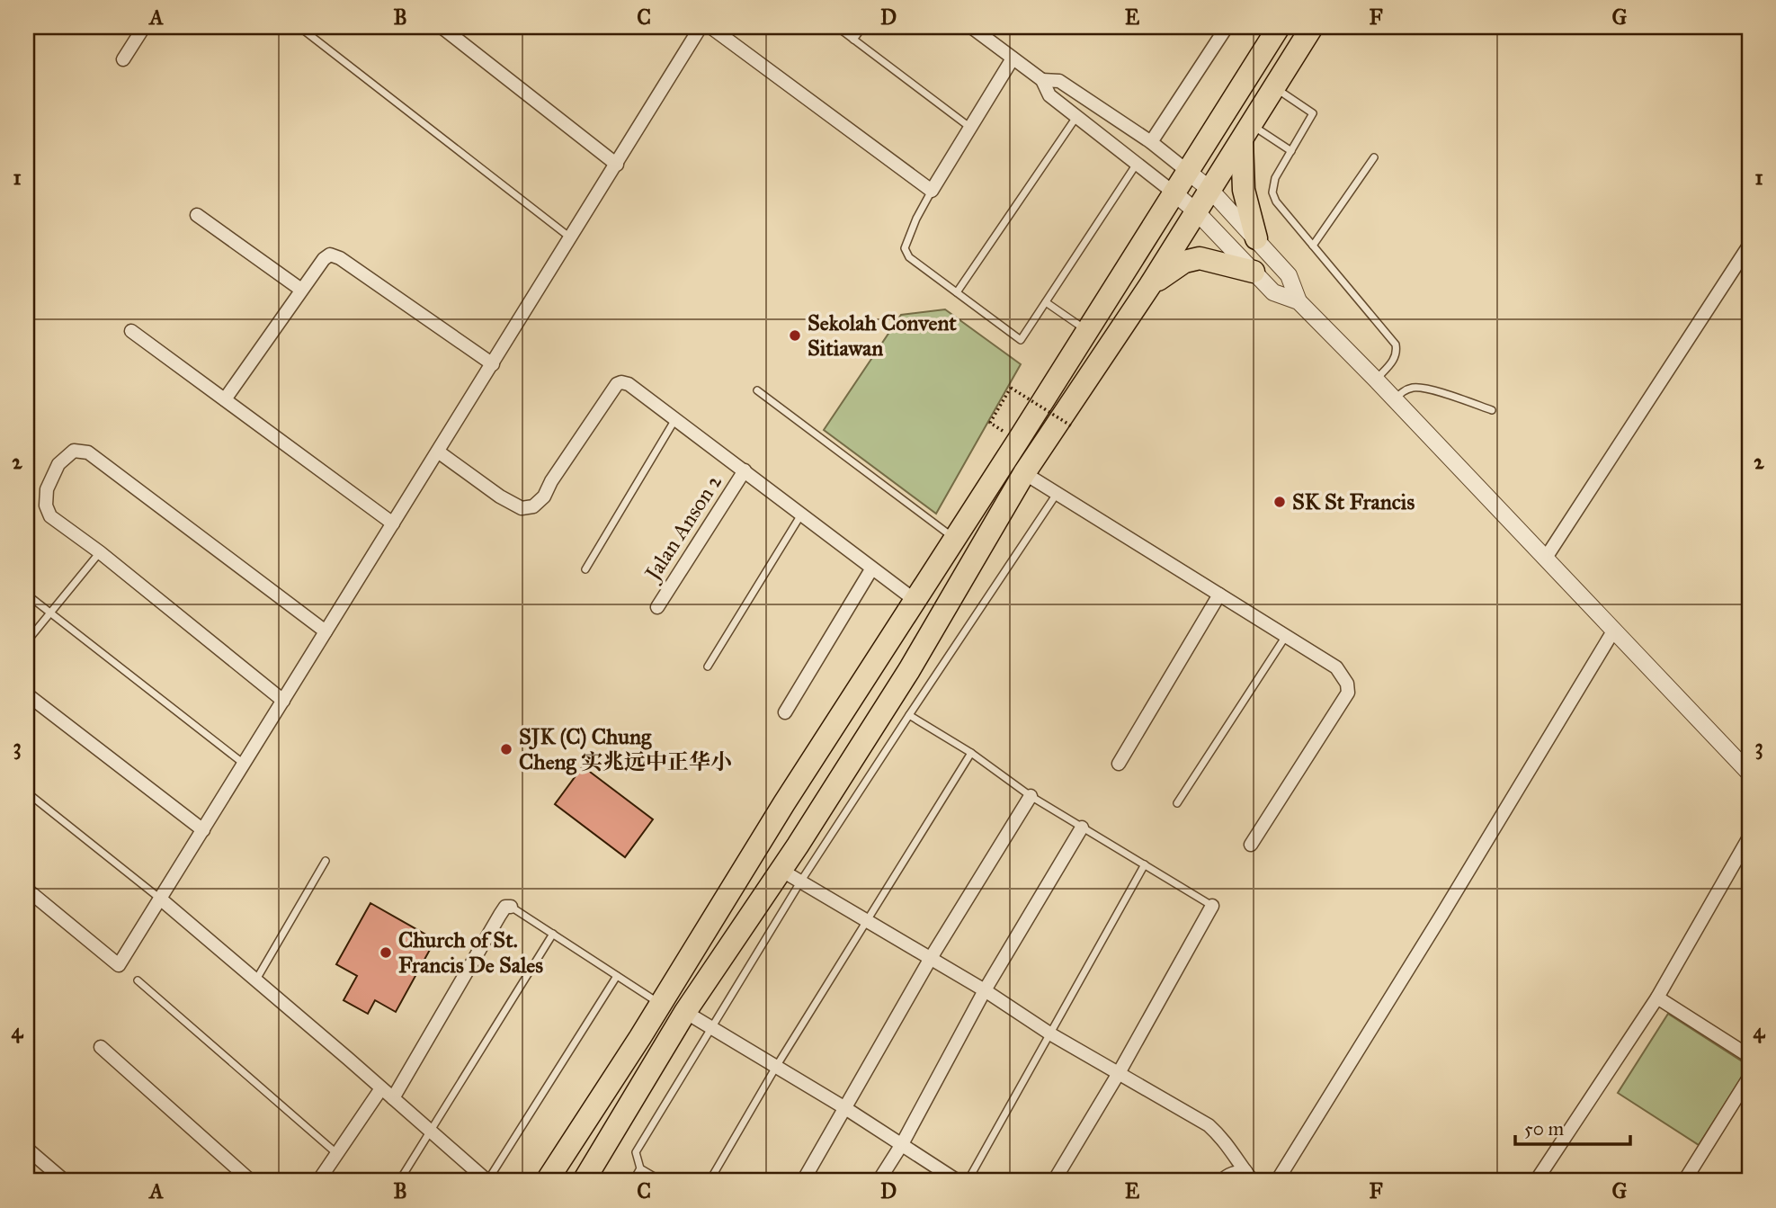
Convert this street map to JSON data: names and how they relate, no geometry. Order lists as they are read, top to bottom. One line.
{"streets":{"street":["Jalan Anson 2"]},"places":["Sekolah Convent Sitiawan","SK St Francis","SJK (C) Chung Cheng 实兆远中正华小","Church of St. Francis De Sales"],"scale_bar":"50 m","grid":{"columns":["A","B","C","D","E","F","G"],"rows":["1","2","3","4"]}}
